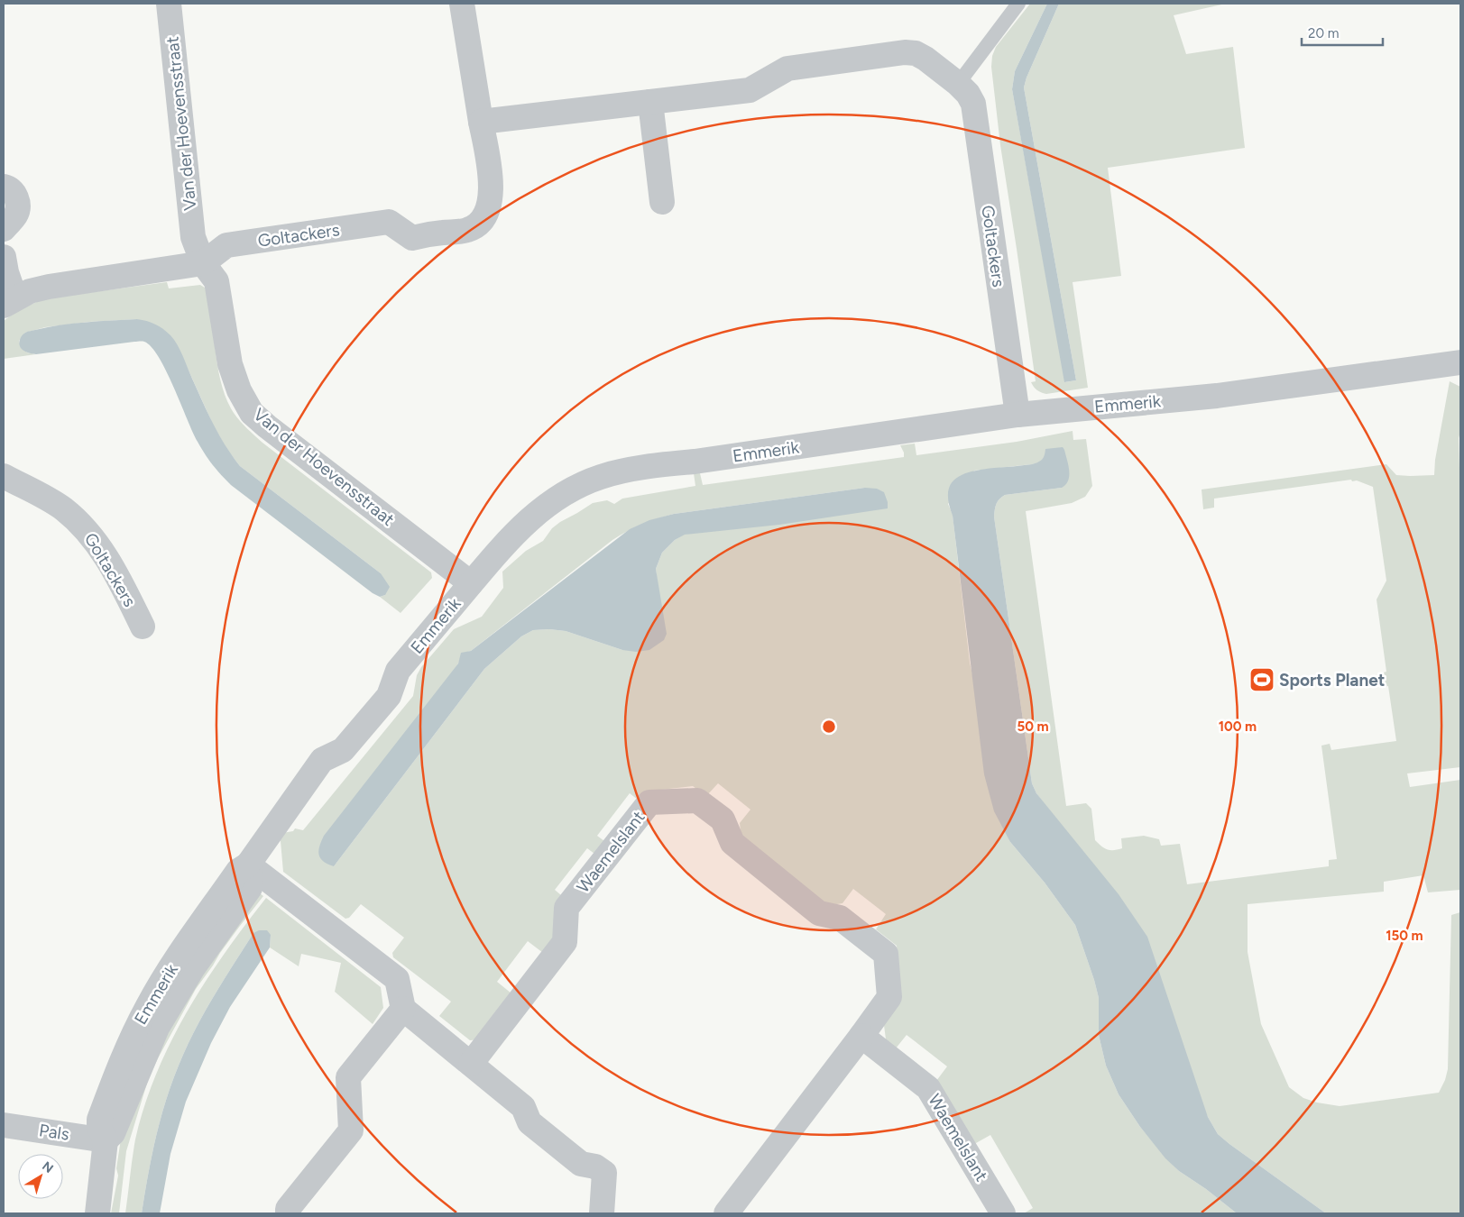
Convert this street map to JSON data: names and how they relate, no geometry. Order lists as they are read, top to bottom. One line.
{"streets":{"street":["Van der Hoevensstraat","Goltackers","Emmerik","Waemelslant","Pals"]},"crossings":[["Van der Hoevensstraat","Goltackers"],["Van der Hoevensstraat","Emmerik"],["Goltackers","Emmerik"],["Emmerik","Pals"]],"places":{"sports":["Sports Planet"]},"scale_bar":"20 m","north":"top right","rings":["50 m","100 m","150 m"]}
